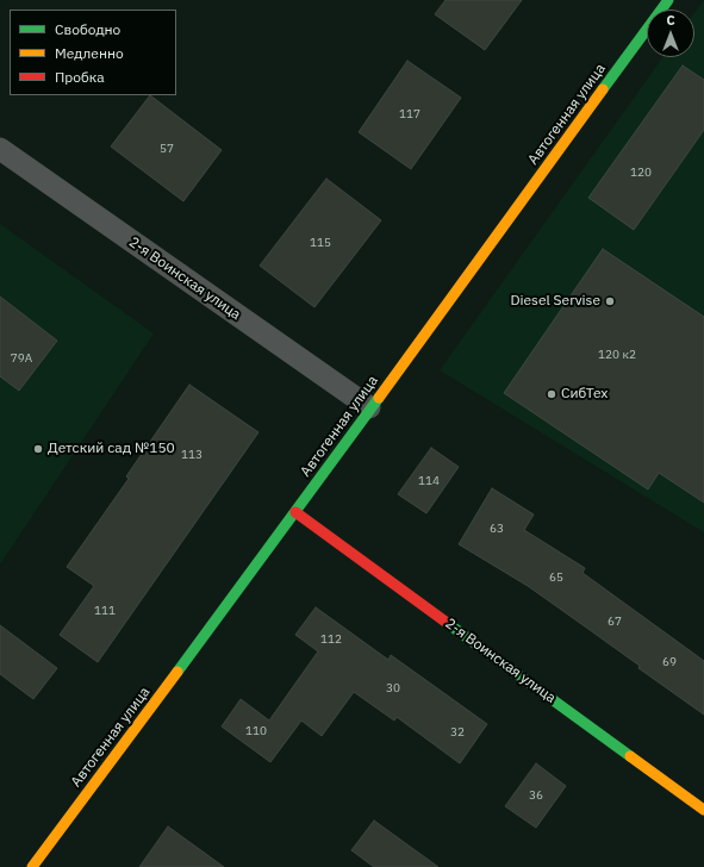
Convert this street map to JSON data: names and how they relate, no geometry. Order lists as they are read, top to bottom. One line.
{"streets":{"street":["Автогенная улица","2-я Воинская улица"]},"crossings":[["Автогенная улица","2-я Воинская улица"]],"places":["Diesel Servise","СибТех","Детский сад №150"],"house_numbers":["117","57","120","115","120 к2","79А","113","114","63","65","111","67","112","69","30","110","32","36"],"legend":["Свободно","Медленно","Пробка"],"north":"top"}
